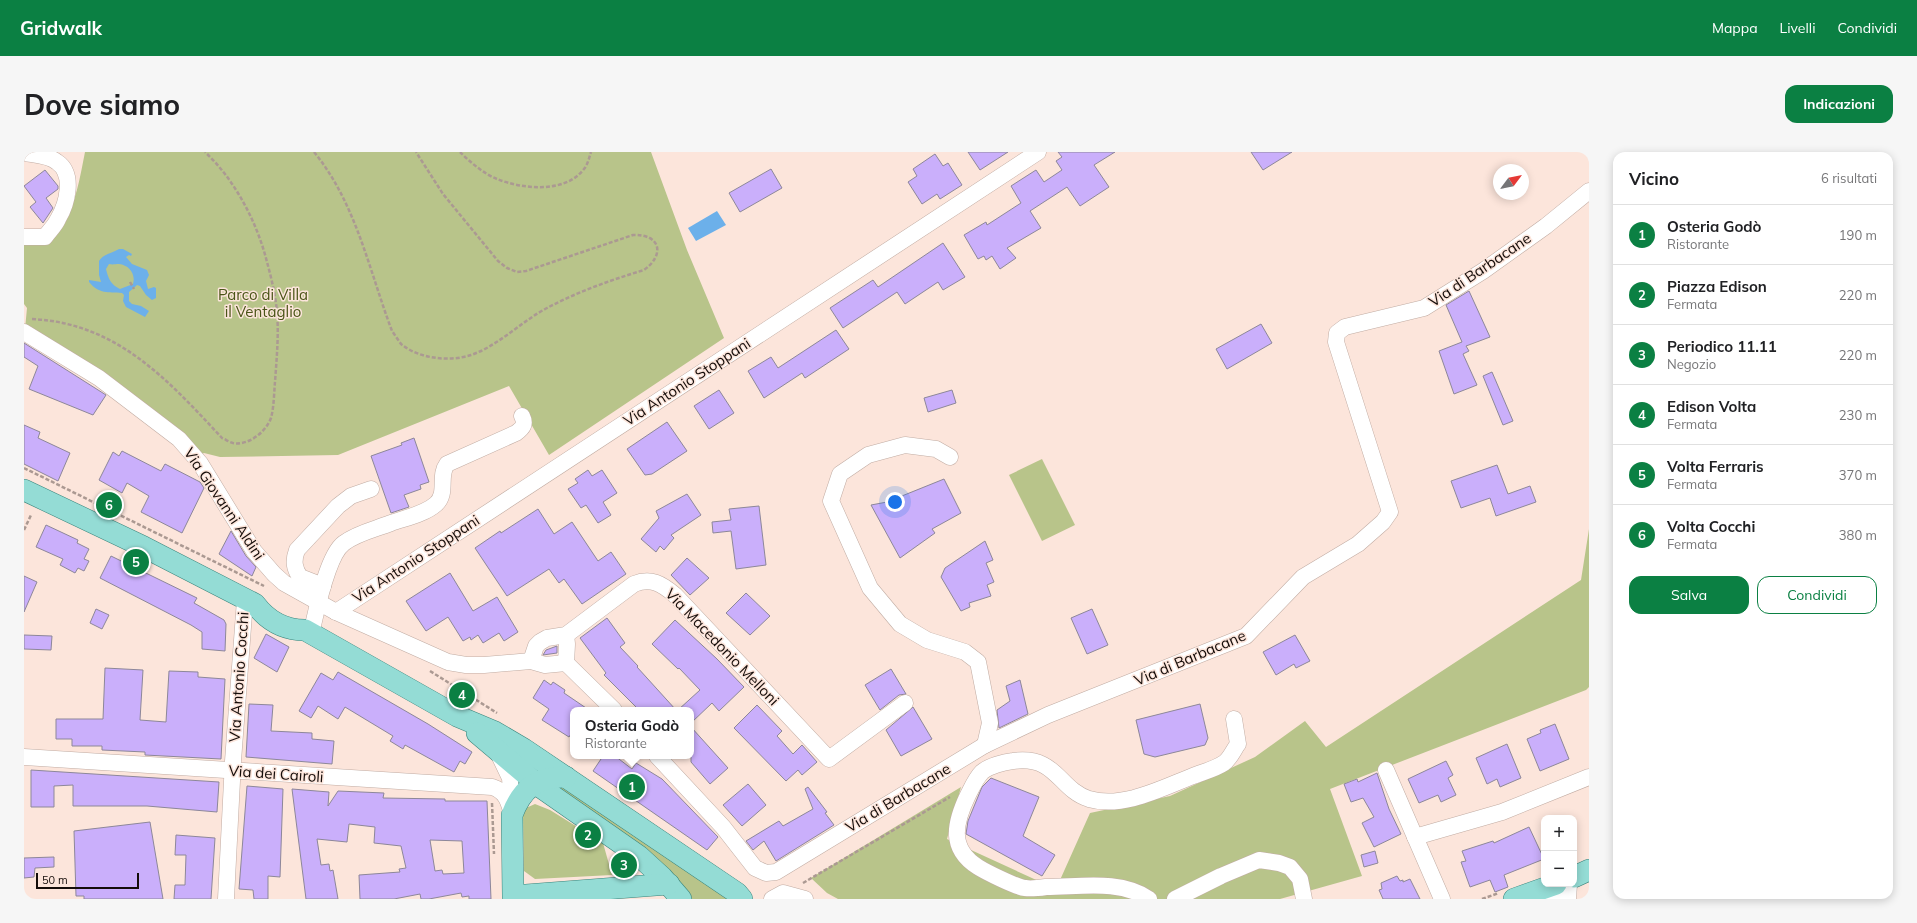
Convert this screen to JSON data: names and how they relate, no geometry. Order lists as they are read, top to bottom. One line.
{"streets":{"street":["Via di Barbacane","Via Antonio Stoppani","Via Giovanni Aldini","Via Macedonio Melloni","Via Antonio Cocchi","Via dei Cairoli"]},"crossings":[["Via Antonio Cocchi","Via dei Cairoli"]],"parks":["Parco di Villa il Ventaglio"],"scale_bar":"50 m","north":"top right","page":{"header":"Gridwalk","nav":["Mappa","Livelli","Condividi"],"buttons":["Indicazioni",["Salva","Condividi"]],"title":"Dove siamo","heading":["Vicino","6 risultati"],"list":[{"mark":"1","name":"Osteria Godò","note":"Ristorante","value":"190 m"},{"mark":"2","name":"Piazza Edison","note":"Fermata","value":"220 m"},{"mark":"3","name":"Periodico 11.11","note":"Negozio","value":"220 m"},{"mark":"4","name":"Edison Volta","note":"Fermata","value":"230 m"},{"mark":"5","name":"Volta Ferraris","note":"Fermata","value":"370 m"},{"mark":"6","name":"Volta Cocchi","note":"Fermata","value":"380 m"}],"pins":["6","5","4","1","2","3"],"popup":["Osteria Godò","Ristorante"],"map_buttons":["+","−"],"scale":"50 m"}}
